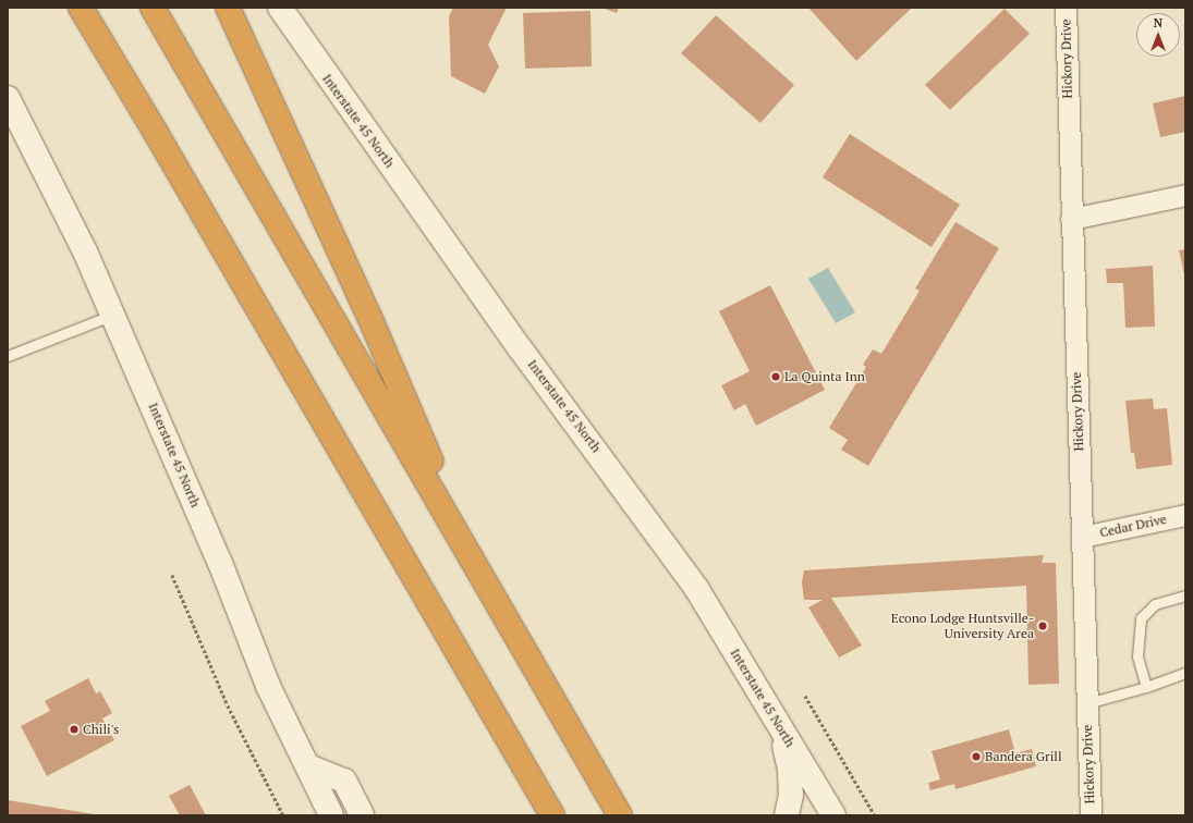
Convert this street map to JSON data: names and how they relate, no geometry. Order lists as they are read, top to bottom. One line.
{"streets":{"main road":["Interstate 45 North"],"street":["Hickory Drive","Cedar Drive"]},"crossings":[["Hickory Drive","Cedar Drive"]],"places":["La Quinta Inn","Econo Lodge Huntsville- University Area","Chili's","Bandera Grill"],"north":"top"}
